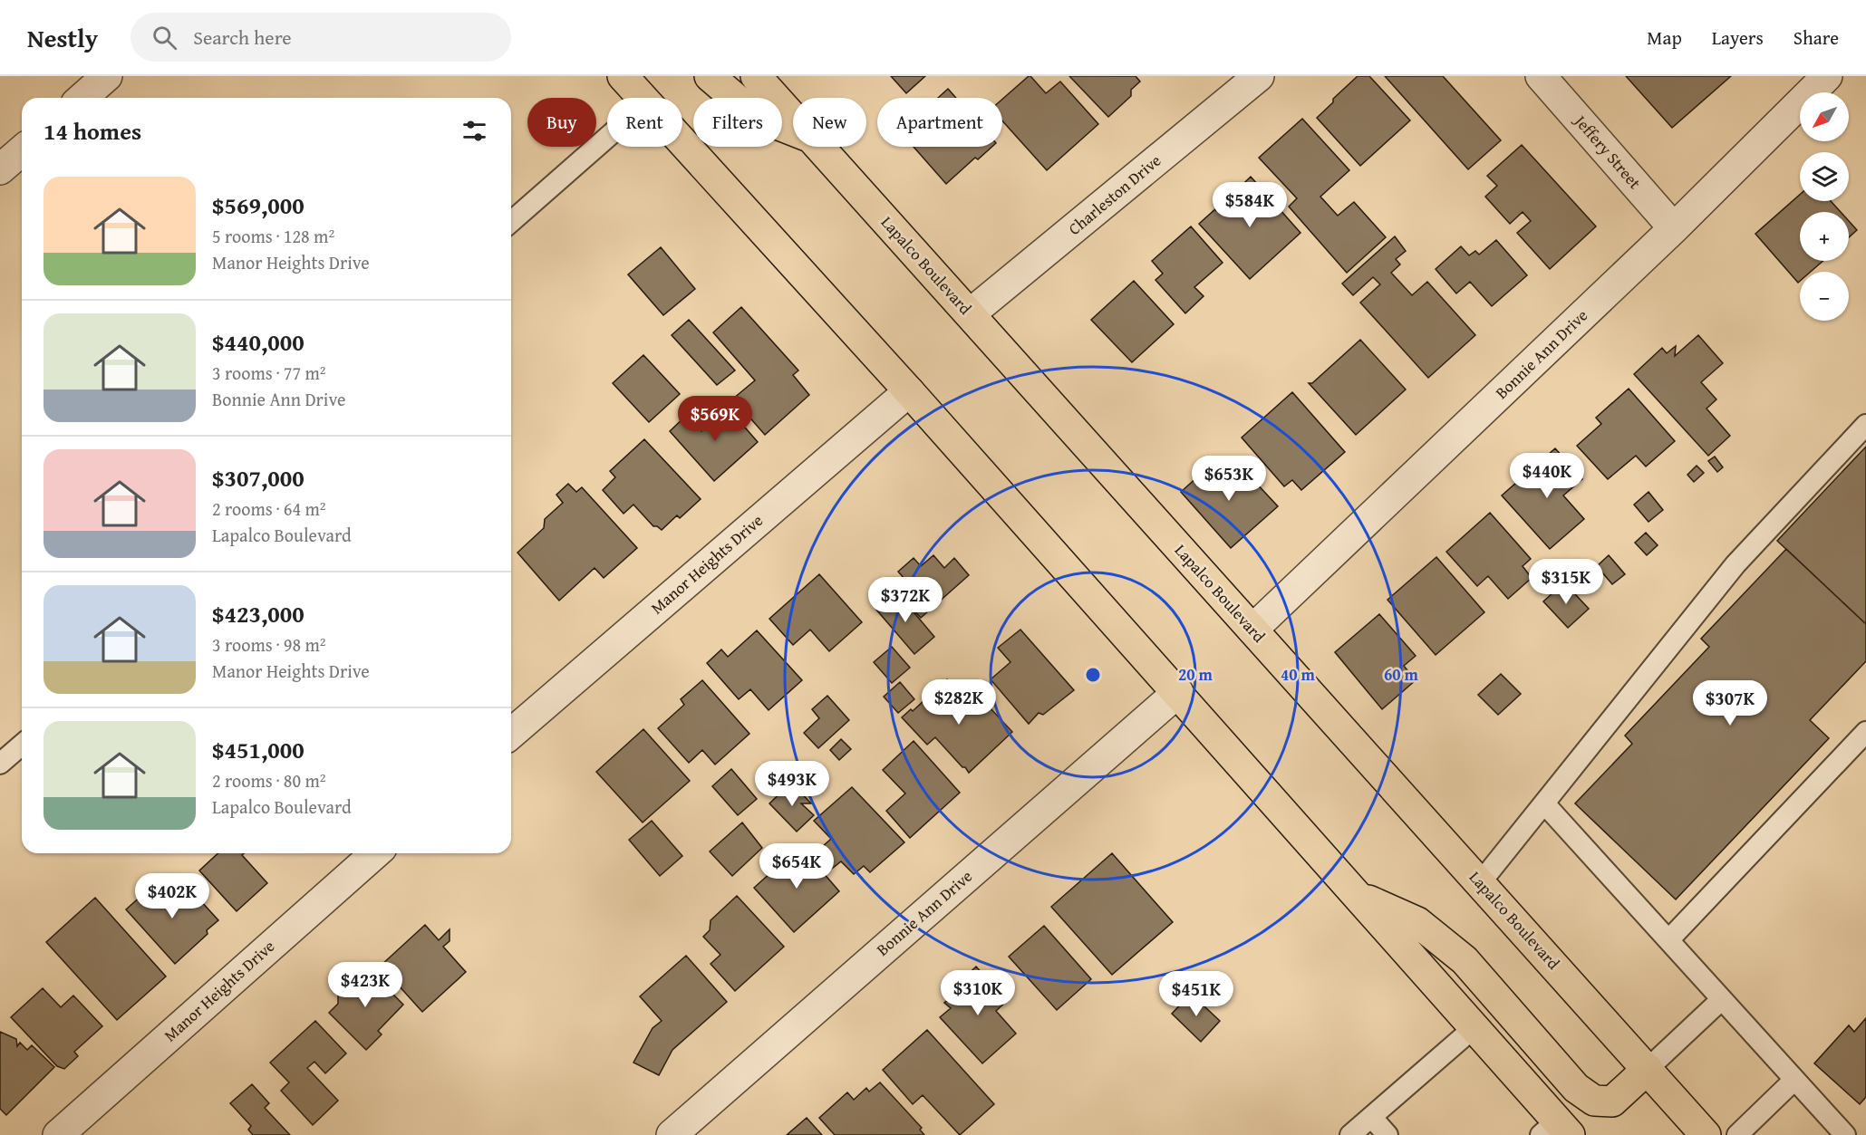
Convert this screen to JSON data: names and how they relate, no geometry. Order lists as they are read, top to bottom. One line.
{"streets":{"main road":["Lapalco Boulevard"],"street":["Jeffery Street","Charleston Drive","Bonnie Ann Drive","Manor Heights Drive"]},"crossings":[["Jeffery Street","Bonnie Ann Drive"],["Charleston Drive","Lapalco Boulevard"],["Lapalco Boulevard","Bonnie Ann Drive"]],"north":"bottom left","page":{"header":"Nestly","search":"Search here","nav":["Map","Layers","Share"],"map_buttons":["+","−"],"chip":["Buy","Rent","Filters","New","Apartment"],"heading":"14 homes","list":[{"name":"$569,000","note":"5 rooms · 128 m² · Manor Heights Drive"},{"name":"$440,000","note":"3 rooms · 77 m² · Bonnie Ann Drive"},{"name":"$307,000","note":"2 rooms · 64 m² · Lapalco Boulevard"},{"name":"$423,000","note":"3 rooms · 98 m² · Manor Heights Drive"},{"name":"$451,000","note":"2 rooms · 80 m² · Lapalco Boulevard"}],"price":["$584K","$569K","$440K","$653K","$315K","$372K","$282K","$307K","$493K","$654K","$402K","$423K","$310K","$451K"]},"rings":["20 m","40 m","60 m"]}
